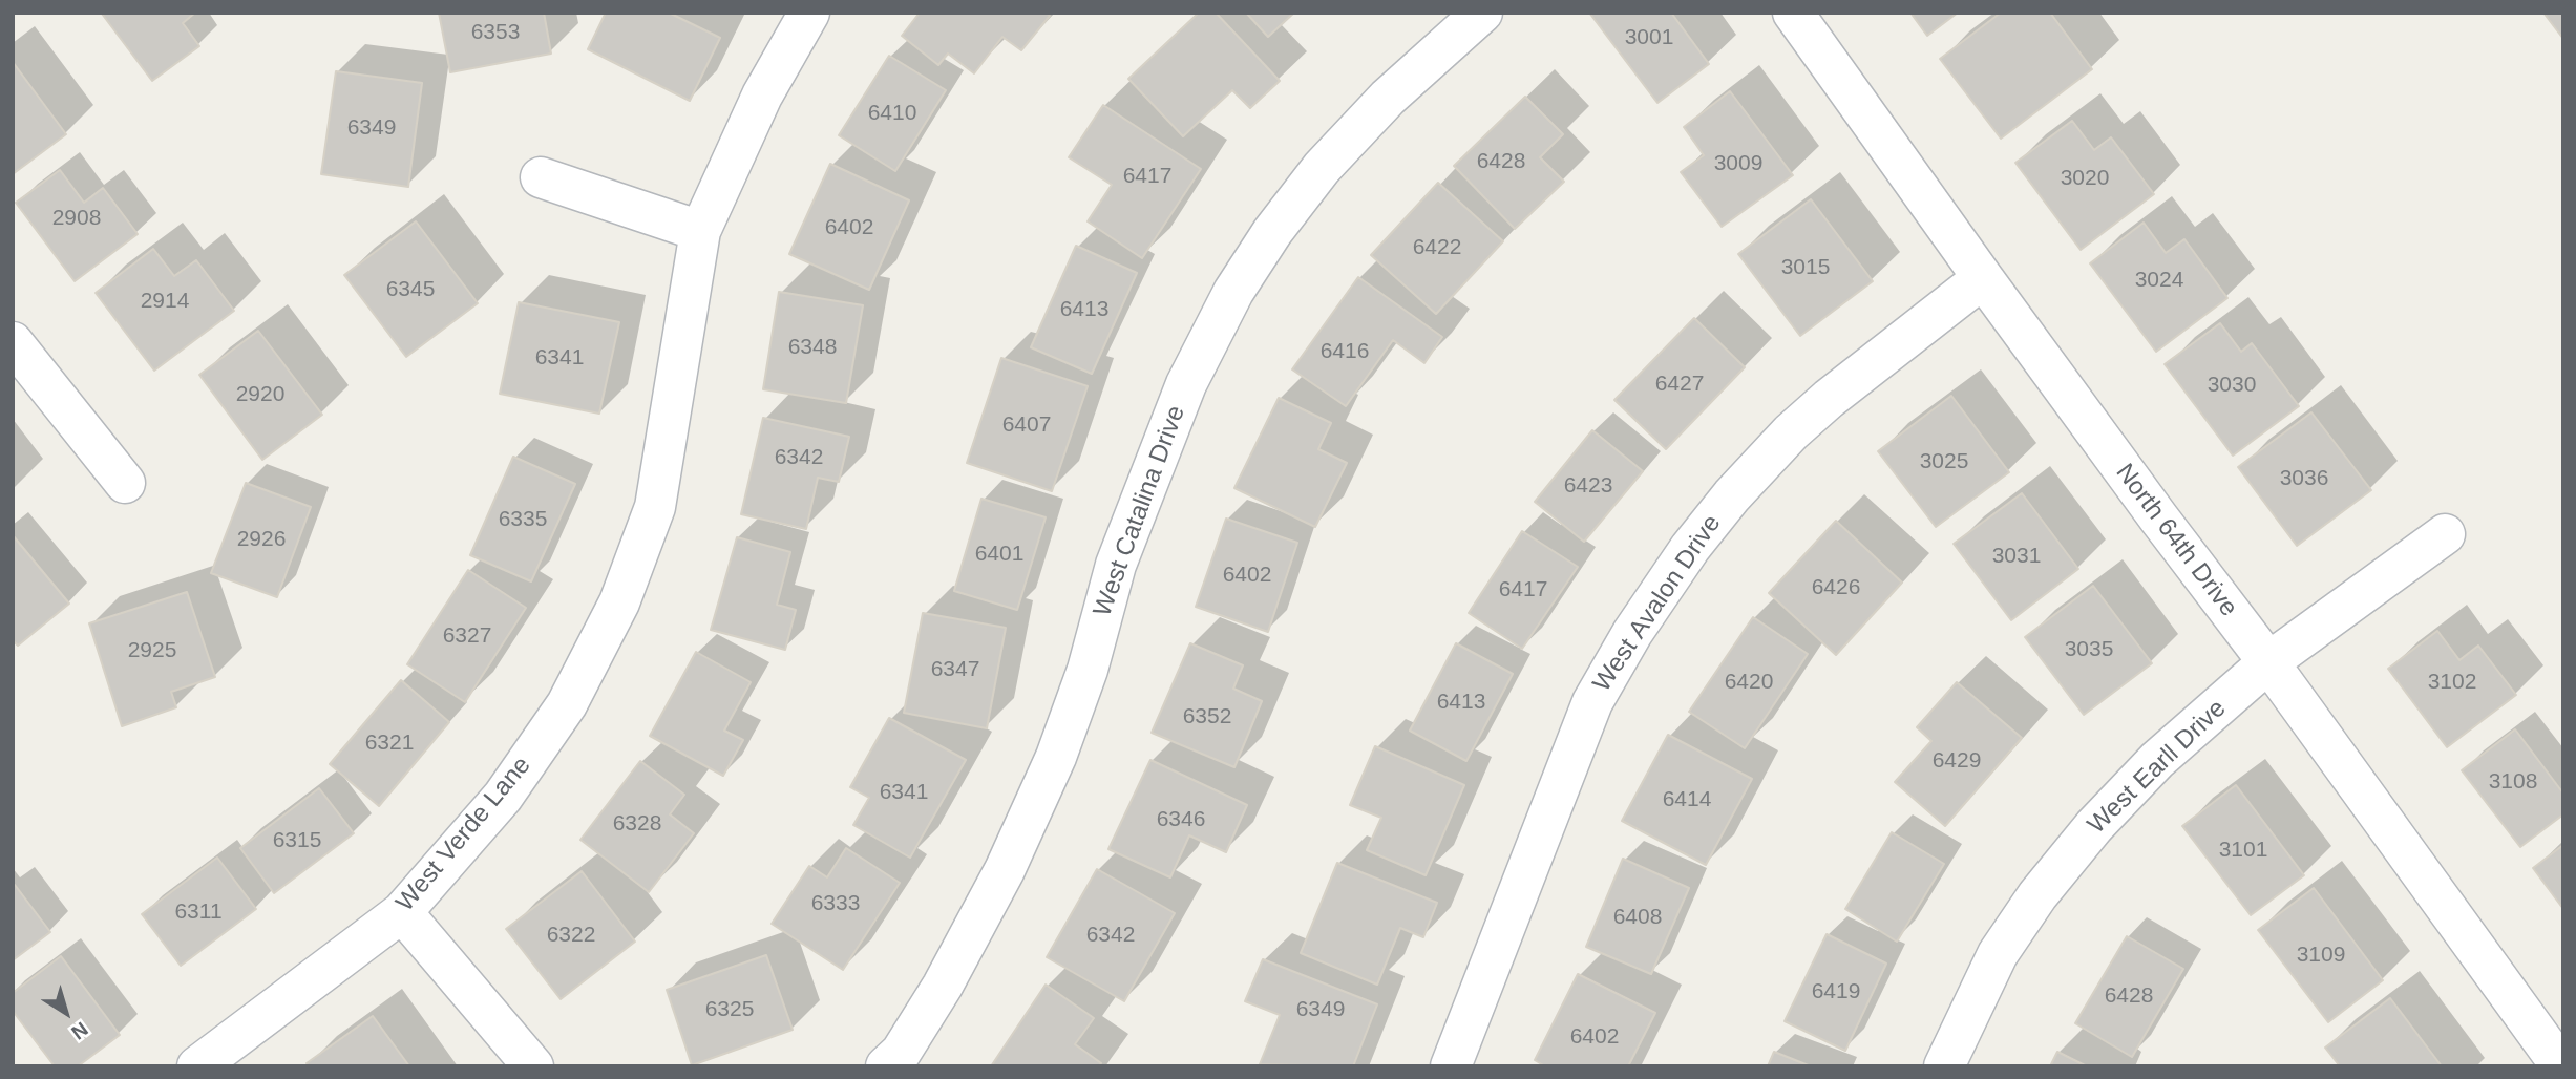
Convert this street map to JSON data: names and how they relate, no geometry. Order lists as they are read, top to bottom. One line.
{"streets":{"street":["West Catalina Drive","North 64th Drive","West Avalon Drive","West Earll Drive","West Verde Lane"]},"crossings":[["North 64th Drive","West Avalon Drive"],["North 64th Drive","West Earll Drive"]],"house_numbers":["6353","3001","6410","6349","6428","3009","6417","3020","2908","6402","6422","3015","3024","6345","2914","6413","6348","6416","6341","6427","3030","2920","6407","6342","3025","3036","6423","6335","2926","6401","3031","6402","6426","6417","6327","3035","2925","6347","6420","3102","6413","6352","6321","6429","3108","6341","6414","6346","6328","6315","3101","6333","6311","6408","6322","6342","3109","6419","6428","6325","6349","6402"],"north":"bottom right"}
